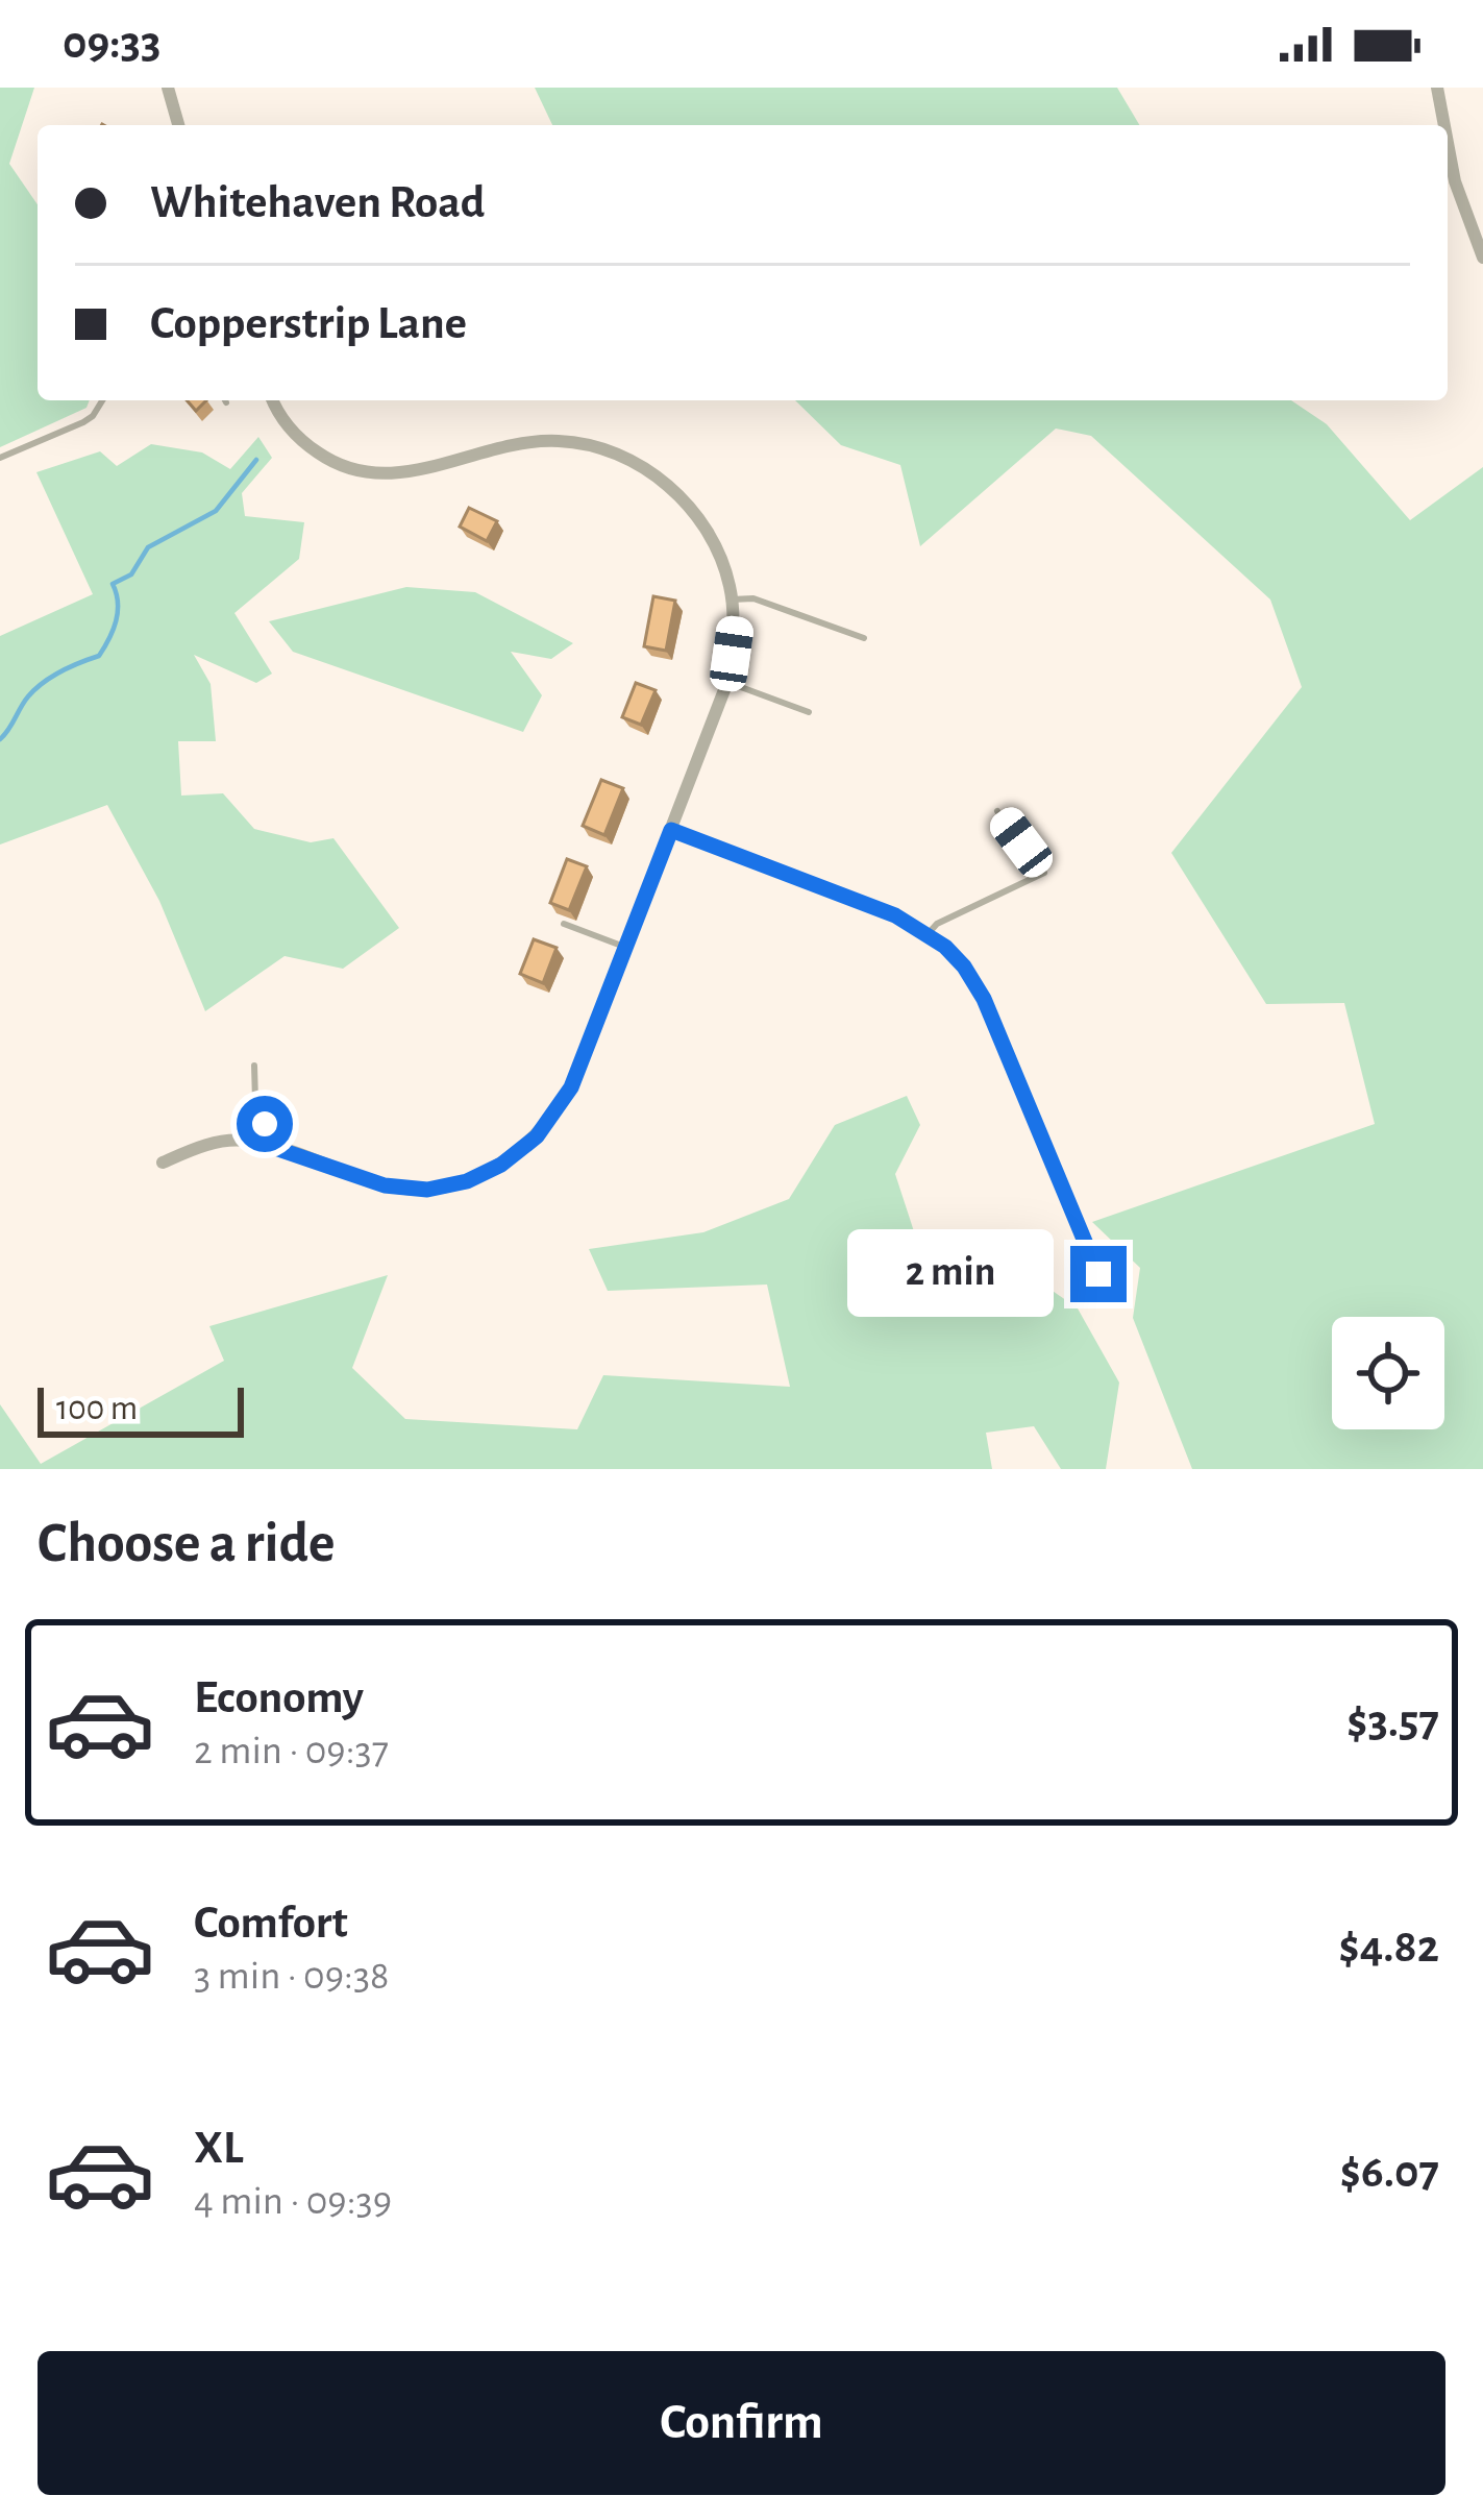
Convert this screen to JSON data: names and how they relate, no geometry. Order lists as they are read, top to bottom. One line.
{"scale_bar":"100 m","page":{"status":"09:33","banner":["Whitehaven Road","Copperstrip Lane"],"bubble":"2 min","scale":"100 m","heading":"Choose a ride","list":[{"name":"Economy","note":"2 min · 09:37","value":"$3.57"},{"name":"Comfort","note":"3 min · 09:38","value":"$4.82"},{"name":"XL","note":"4 min · 09:39","value":"$6.07"}],"buttons":"Confirm"}}
